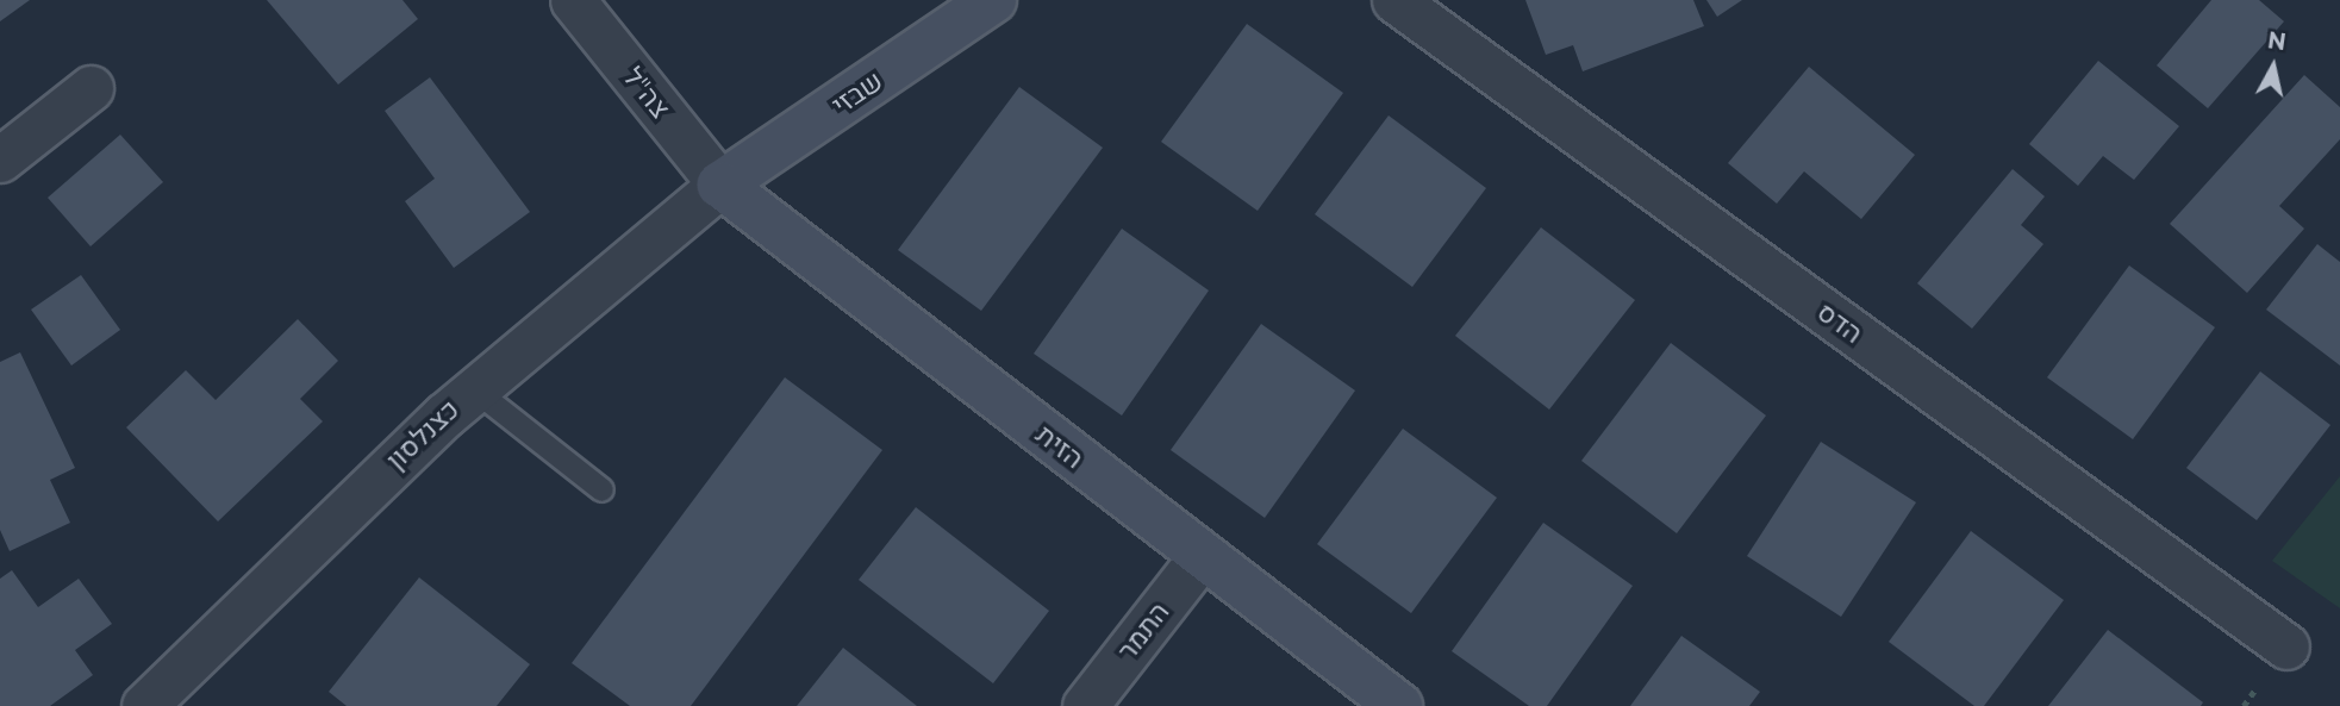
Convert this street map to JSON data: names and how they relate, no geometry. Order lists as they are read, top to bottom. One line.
{"streets":{"street":["צה\"ל","שבזי","הדס","כצנלסון","הזית","התמר"]},"crossings":[["צה\"ל","שבזי"],["צה\"ל","כצנלסון"],["צה\"ל","הזית"],["שבזי","כצנלסון"],["שבזי","הזית"],["כצנלסון","הזית"],["הזית","התמר"]],"north":"top"}
